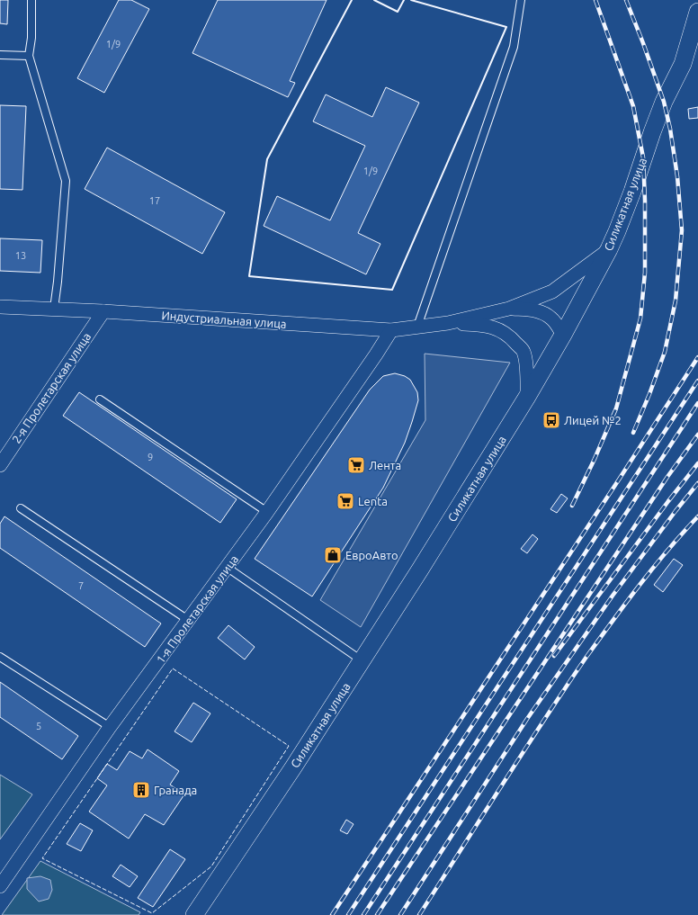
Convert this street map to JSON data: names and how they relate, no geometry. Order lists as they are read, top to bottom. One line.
{"streets":{"street":["Силикатная улица","Индустриальная улица","2-я Пролетарская улица","1-я Пролетарская улица"]},"crossings":[["Силикатная улица","Индустриальная улица"],["Индустриальная улица","2-я Пролетарская улица"],["Индустриальная улица","1-я Пролетарская улица"]],"places":{"bus stop":["Лицей №2"],"supermarket":["Лента","Lenta"],"shop":["ЕвроАвто"],"building":["Гранада"]},"house_numbers":["1/9","1/9","17","13","9","7","5"]}
